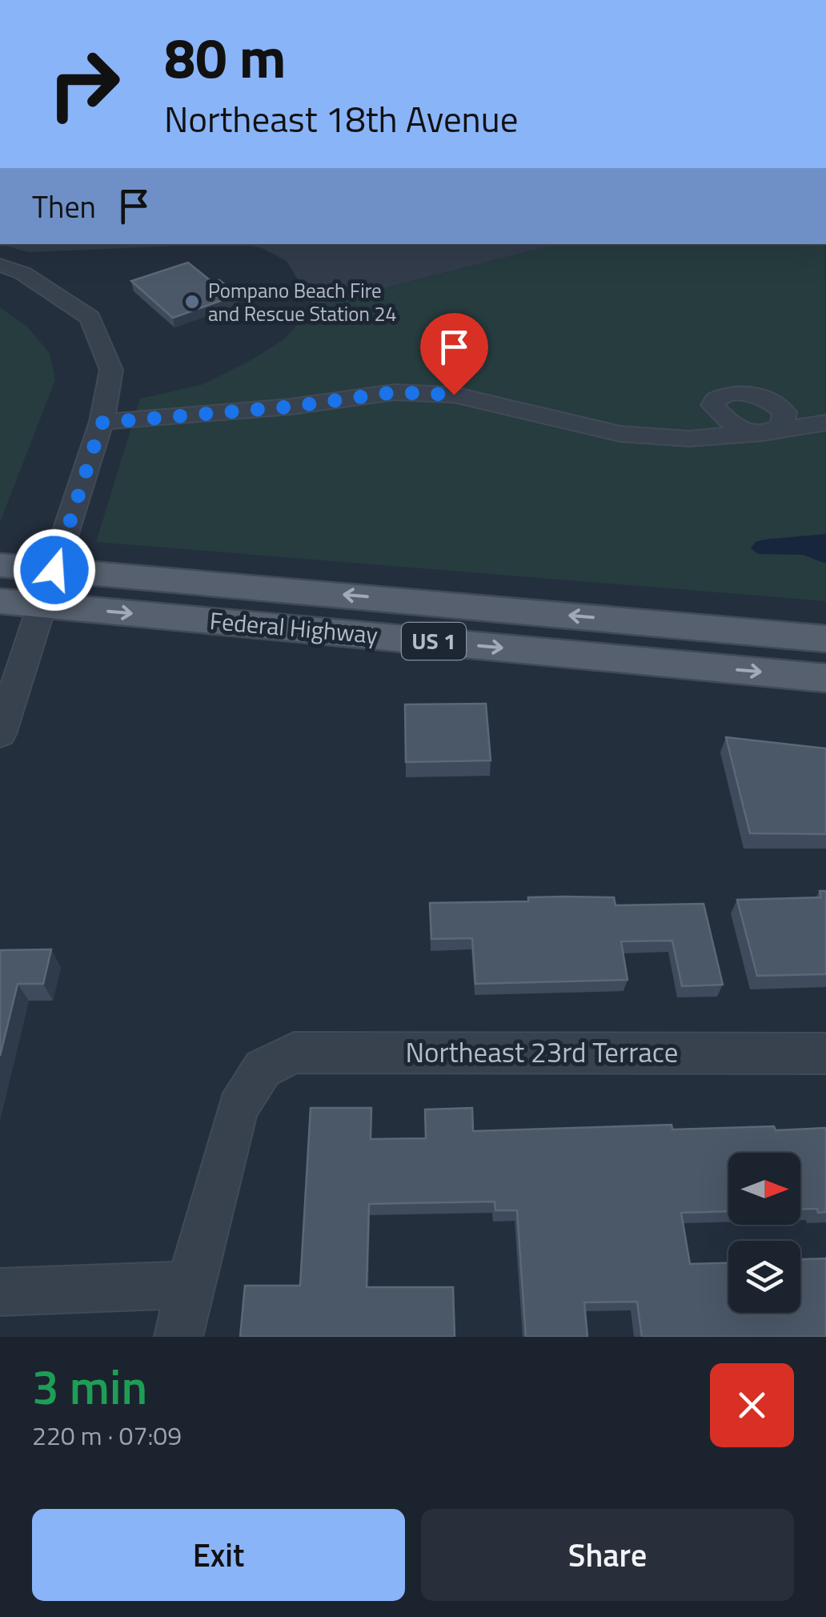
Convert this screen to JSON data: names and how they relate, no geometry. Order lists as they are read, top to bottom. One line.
{"streets":{"main road":["Federal Highway","US 1"],"street":["Northeast 23rd Terrace"]},"places":["Pompano Beach Fire and Rescue Station 24"],"north":"right","page":{"turn":["80 m","Northeast 18th Avenue"],"then":"Then","heading":["3 min","220 m · 07:09"],"buttons":["Exit","Share"]}}
